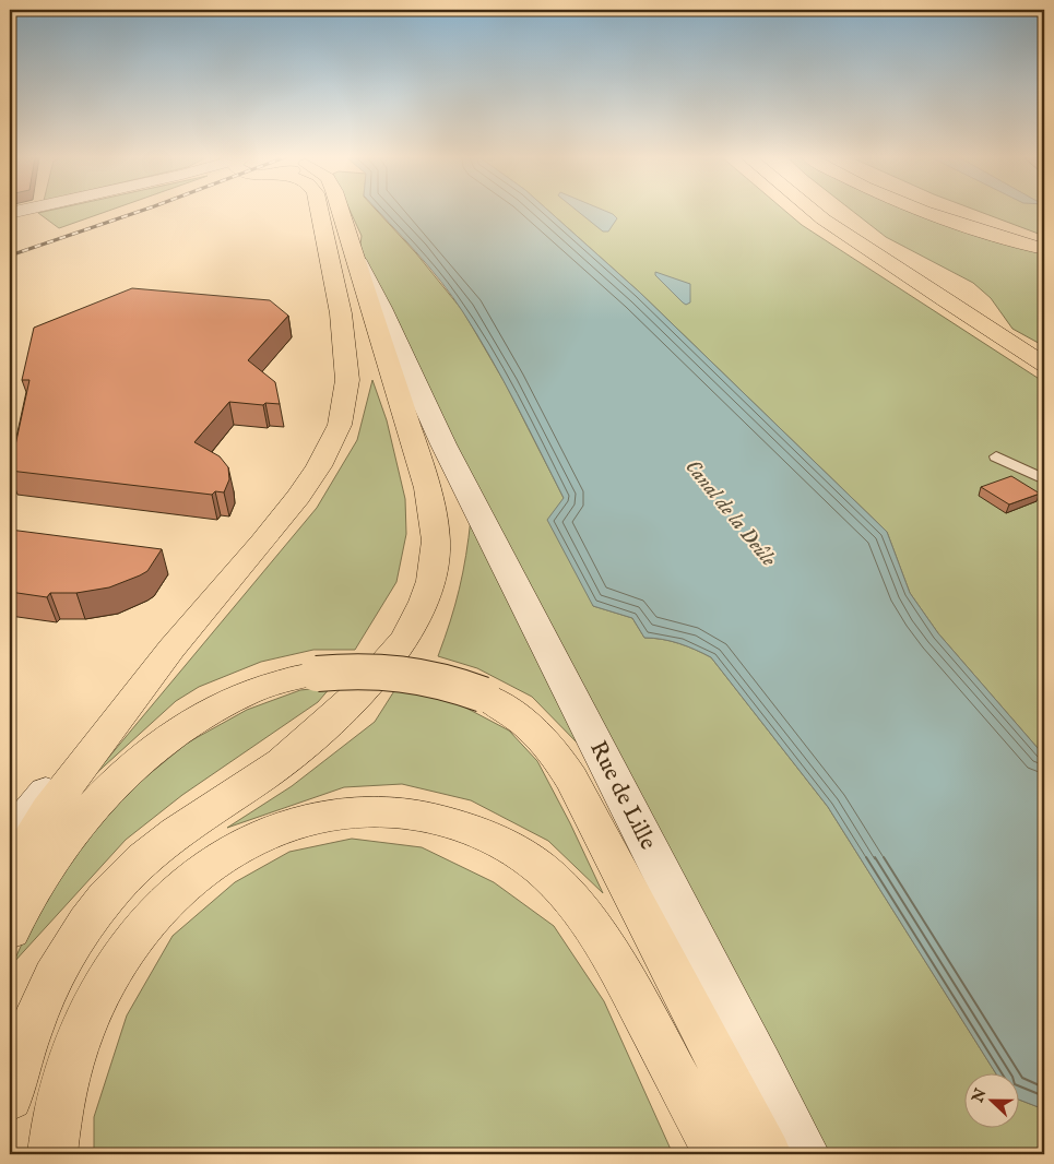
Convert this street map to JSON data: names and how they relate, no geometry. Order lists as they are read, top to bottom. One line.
{"streets":{"street":["Rue de Lille"]},"water":["Canal de la Deûle"],"north":"left"}
